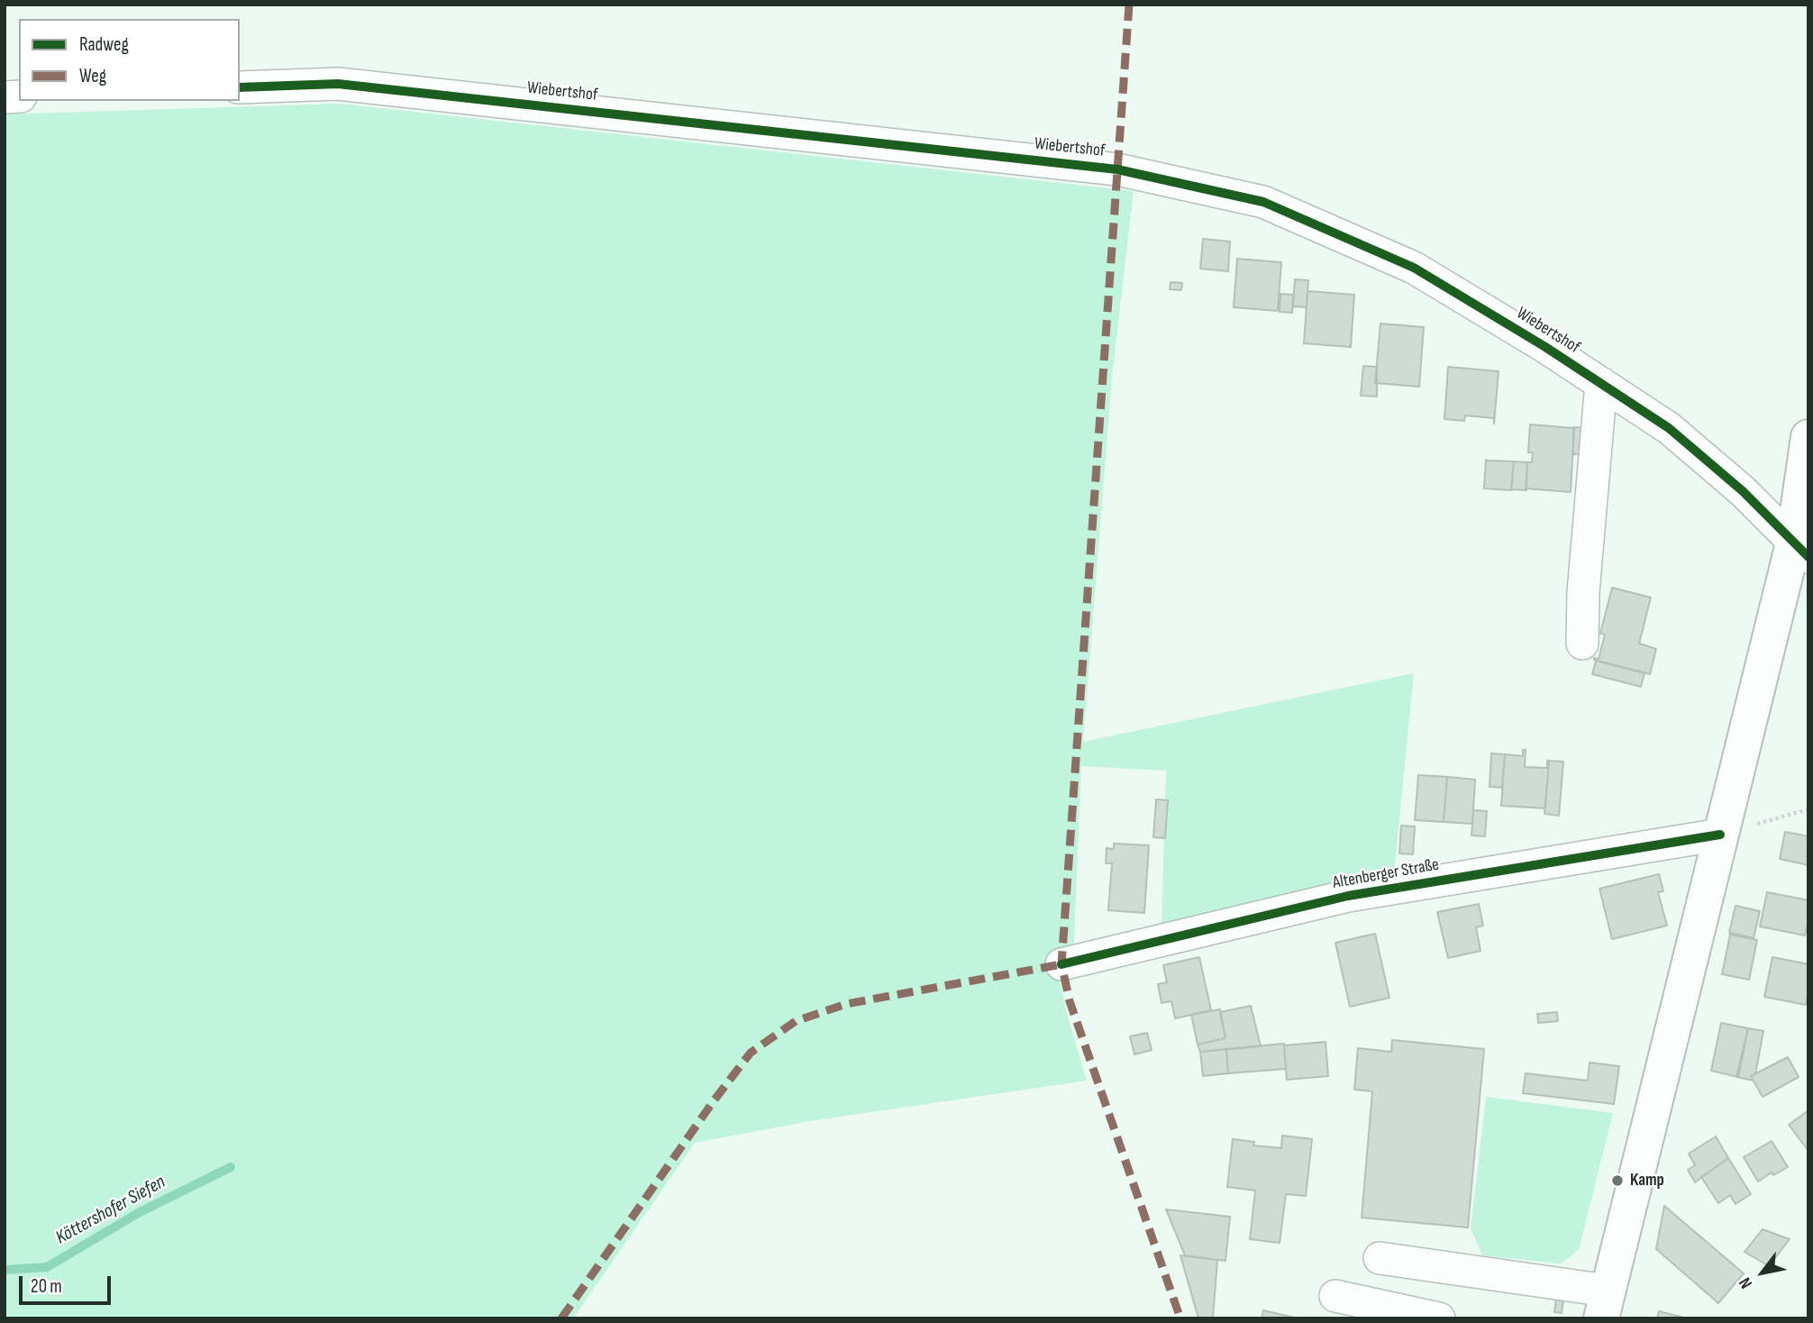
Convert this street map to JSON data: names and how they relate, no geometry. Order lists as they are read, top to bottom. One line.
{"streets":{"street":["Wiebertshof","Altenberger Straße"]},"water":["Köttershofer Siefen"],"places":["Kamp"],"legend":["Radweg","Weg"],"scale_bar":"20 m","north":"bottom left"}
